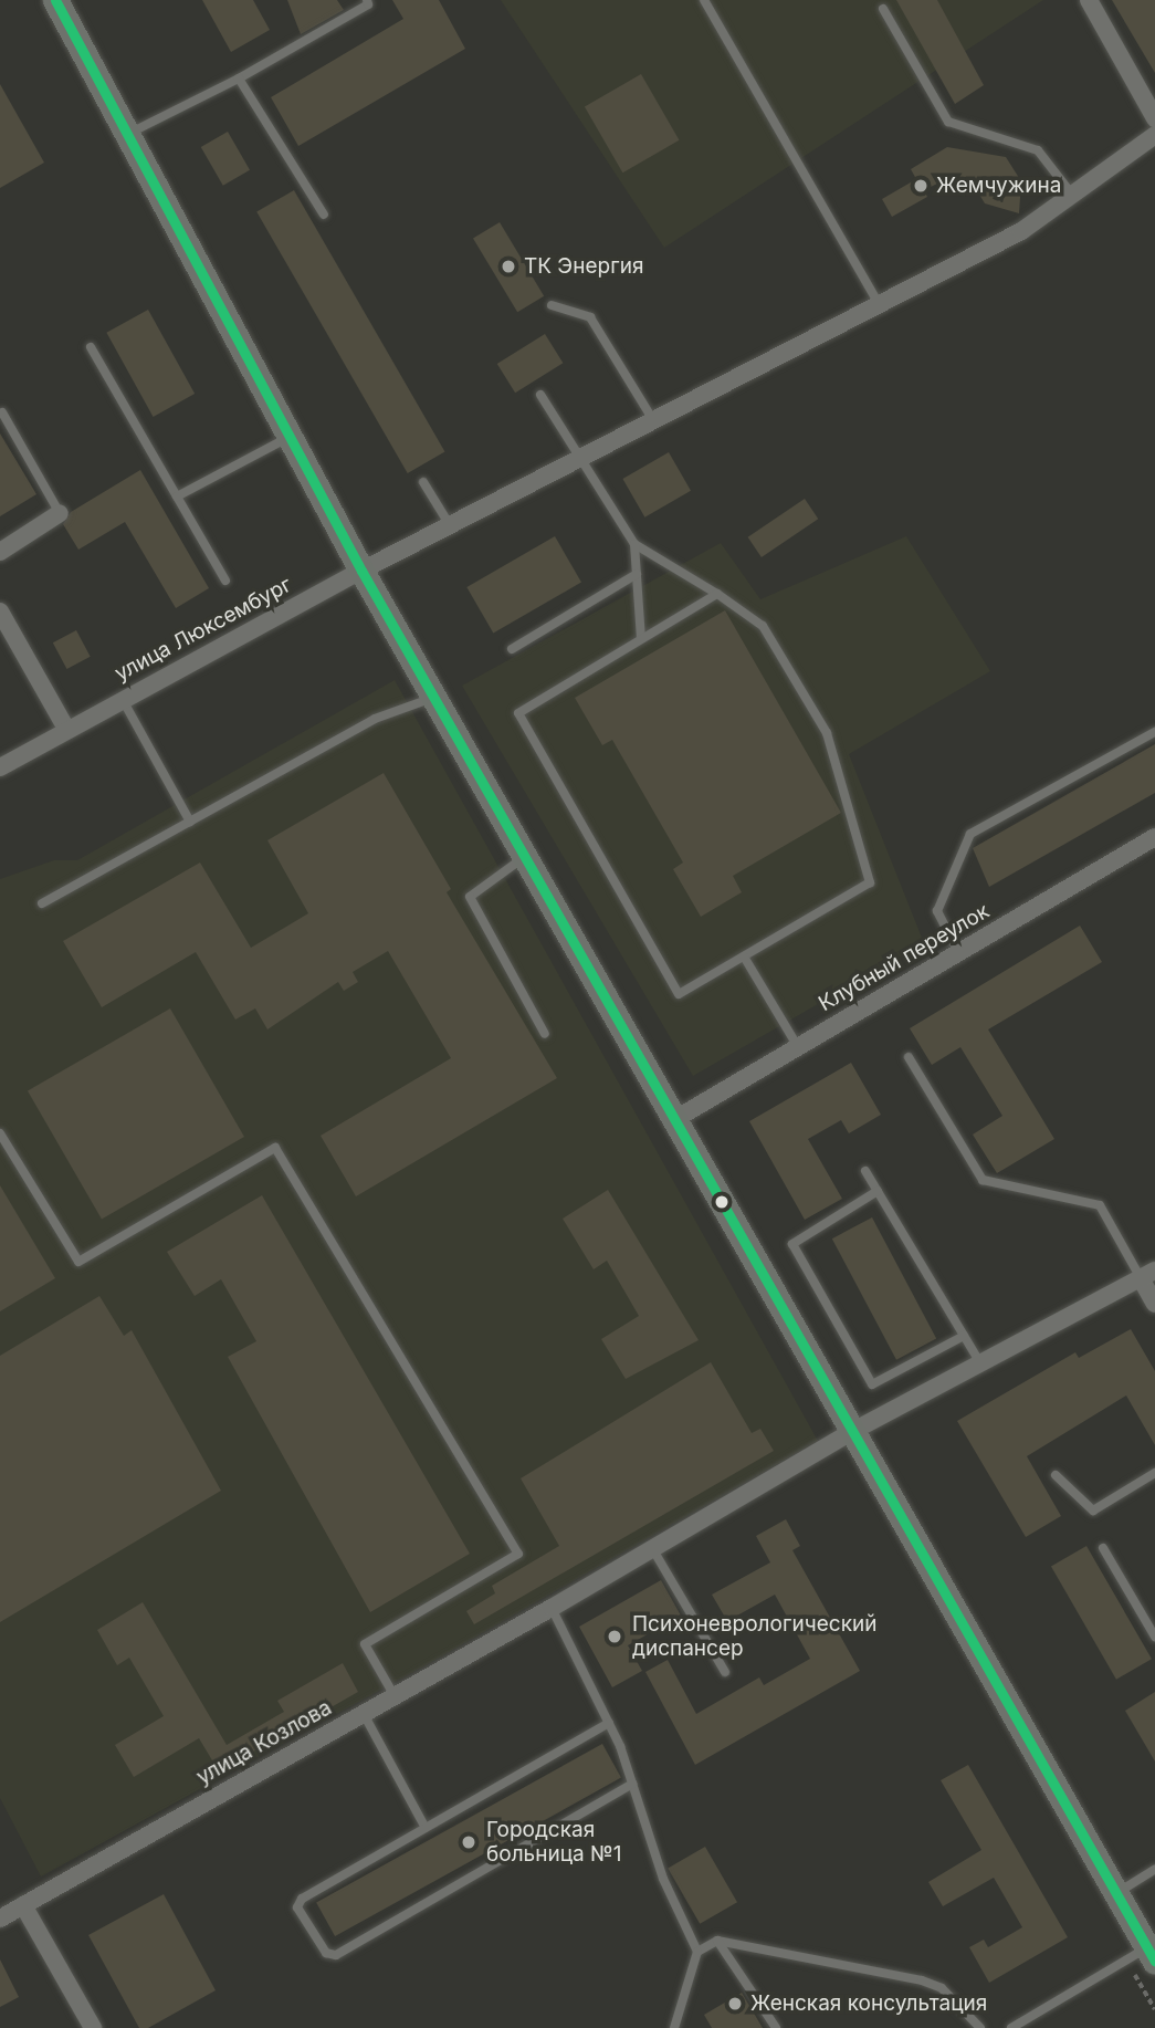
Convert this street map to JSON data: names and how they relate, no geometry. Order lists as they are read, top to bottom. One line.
{"streets":{"street":["улица Люксембург","Клубный переулок","улица Козлова"]},"places":["Жемчужина","ТК Энергия","Психоневрологический диспансер","Городская больница №1","Женская консультация"]}
